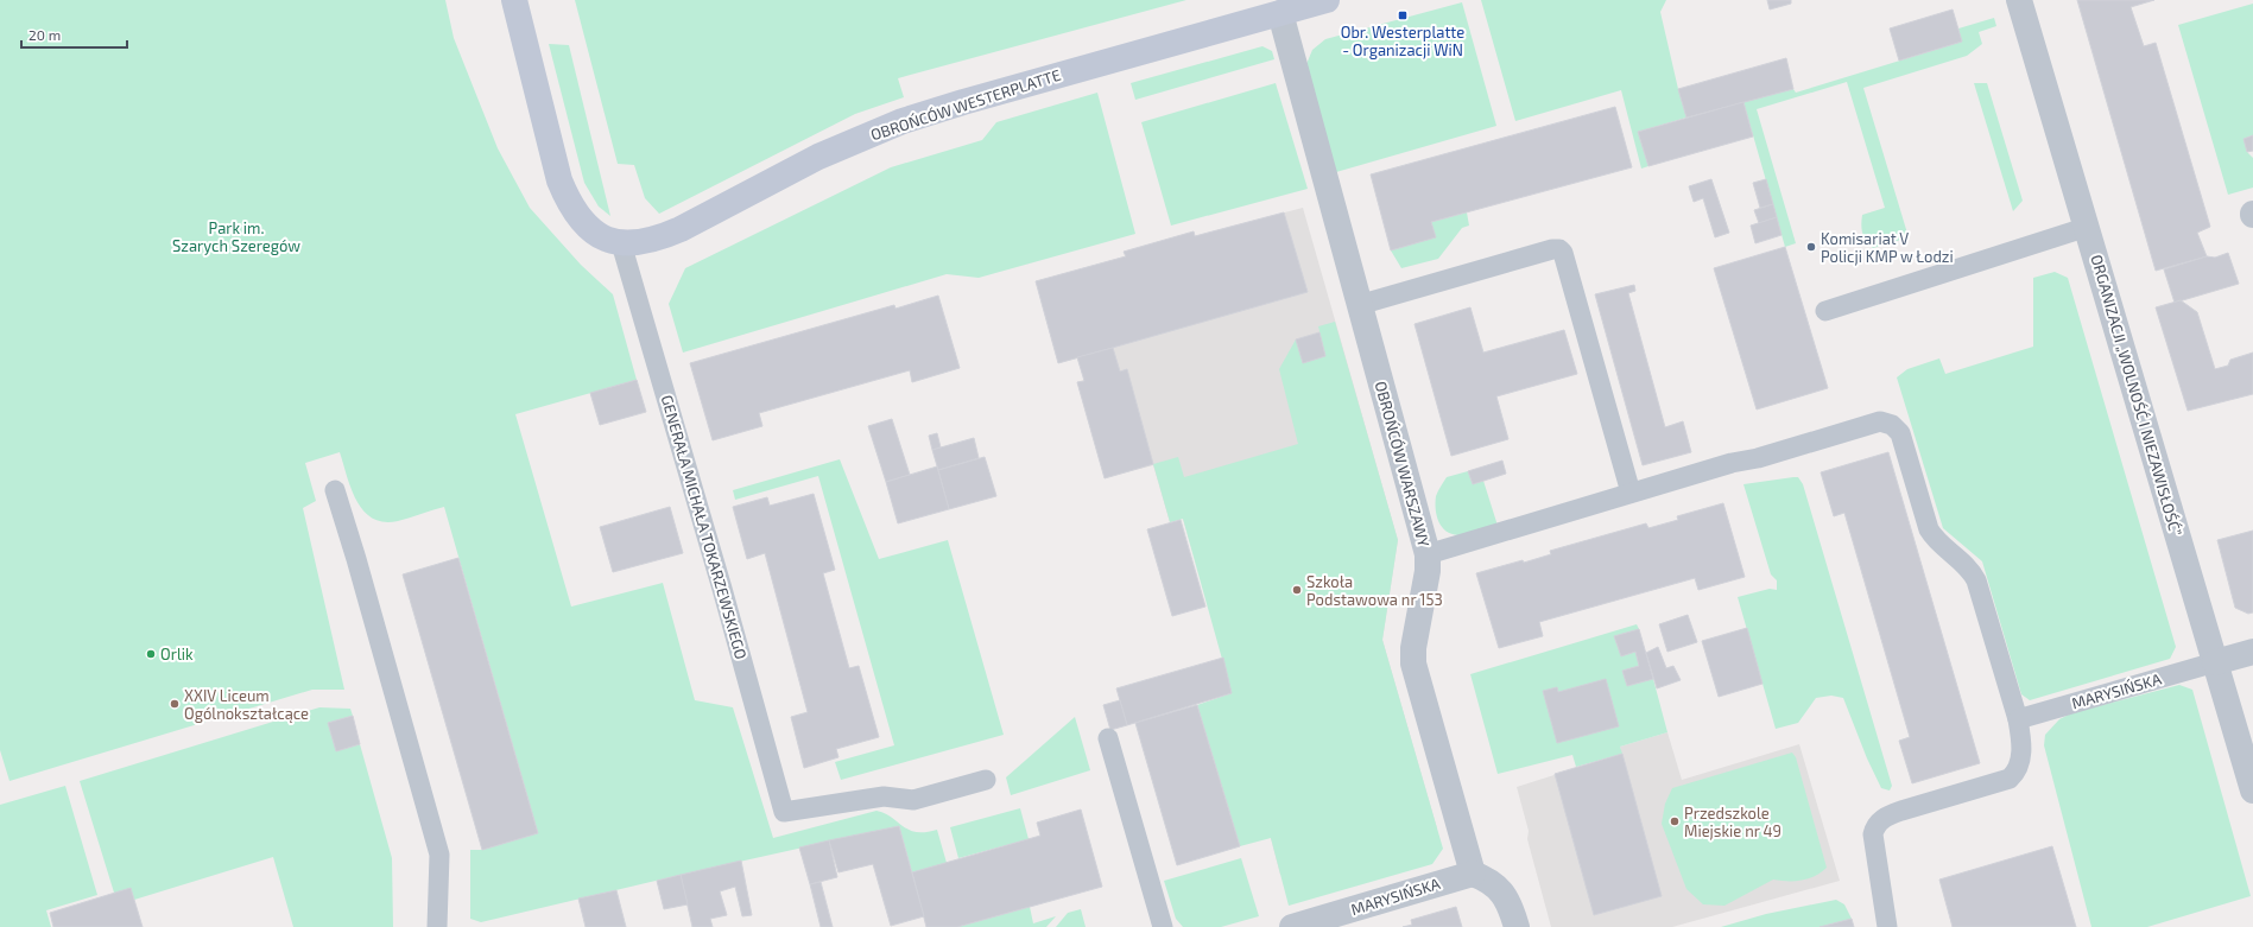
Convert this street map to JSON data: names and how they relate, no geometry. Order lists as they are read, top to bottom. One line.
{"streets":{"street":["OBROŃCÓW WESTERPLATTE","ORGANIZACJI „WOLNOŚĆ I NIEZAWISŁOŚĆ”","OBROŃCÓW WARSZAWY","MARYSIŃSKA"],"lane":["GENERAŁA MICHAŁA TOKARZEWSKIEGO"]},"crossings":[["OBROŃCÓW WESTERPLATTE","OBROŃCÓW WARSZAWY"],["OBROŃCÓW WESTERPLATTE","GENERAŁA MICHAŁA TOKARZEWSKIEGO"],["ORGANIZACJI „WOLNOŚĆ I NIEZAWISŁOŚĆ”","MARYSIŃSKA"],["OBROŃCÓW WARSZAWY","MARYSIŃSKA"]],"parks":["Park im. Szarych Szeregów"],"places":{"transit":["Obr. Westerplatte - Organizacji WiN"],"other":["Komisariat V Policji KMP w Łodzi","Szkoła Podstawowa nr 153","Orlik","XXIV Liceum Ogólnokształcące","Przedszkole Miejskie nr 49"]},"scale_bar":"20 m"}
